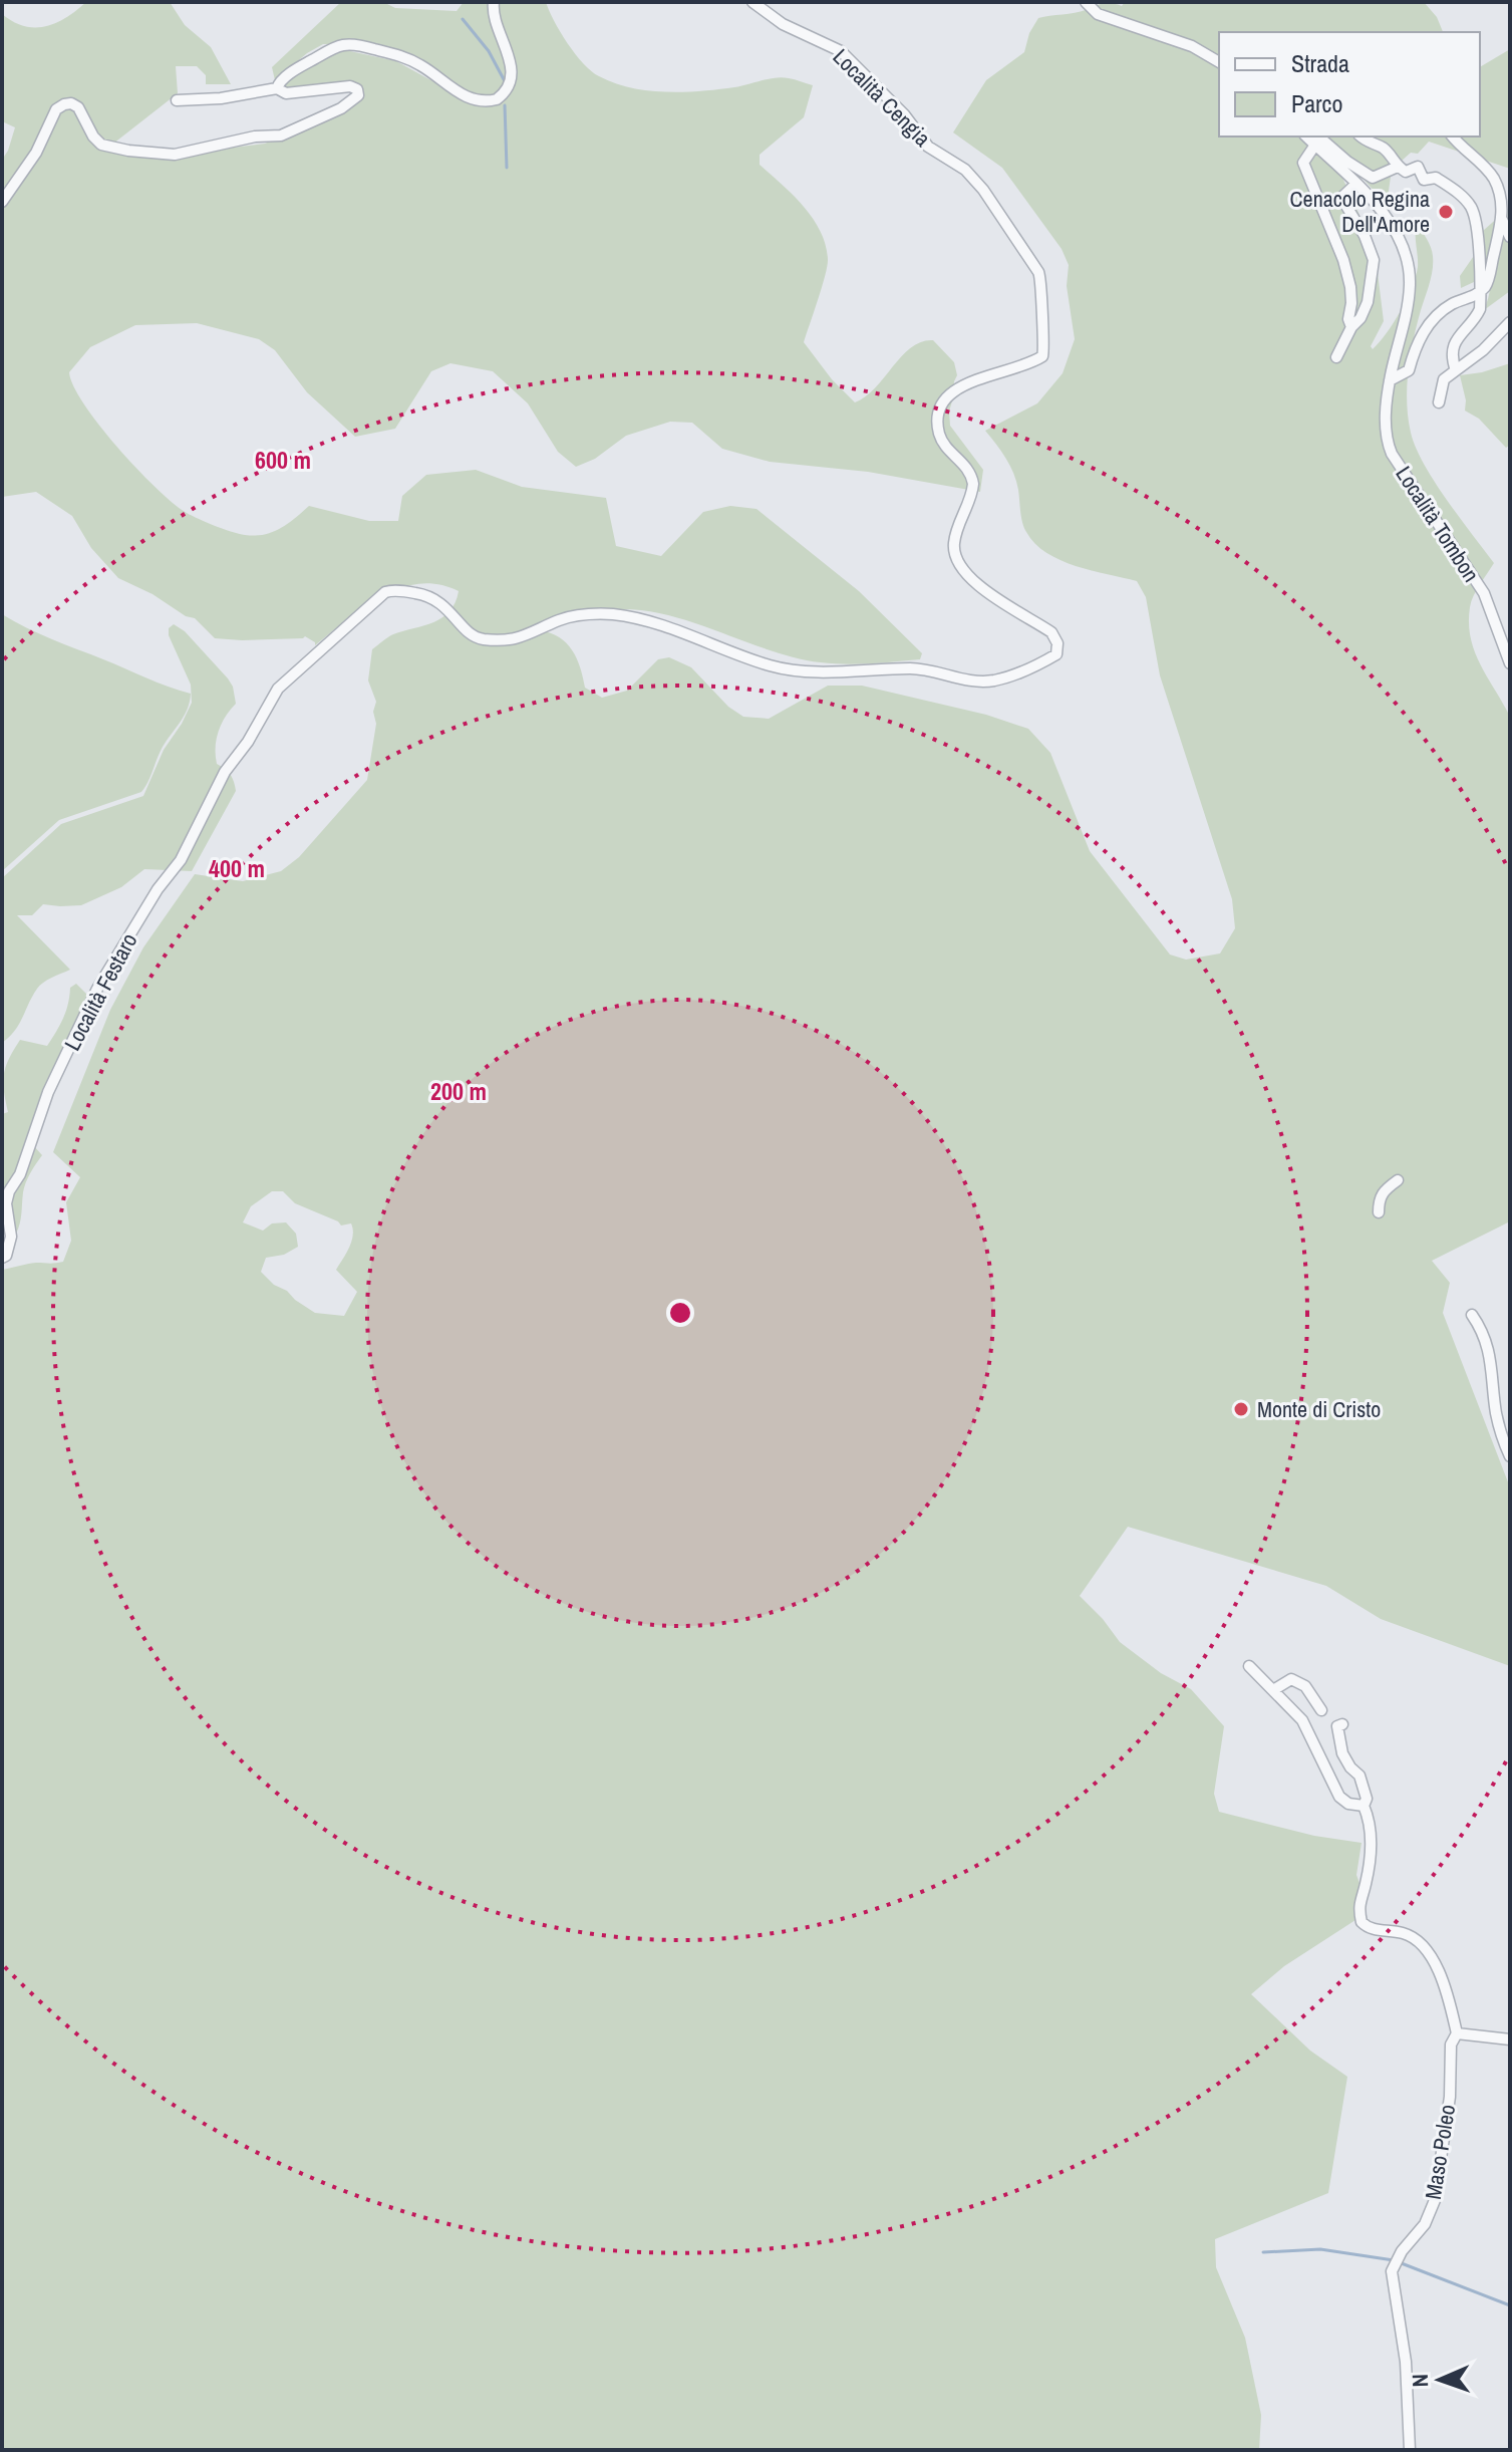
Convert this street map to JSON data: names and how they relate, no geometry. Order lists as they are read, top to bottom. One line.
{"streets":{"street":["Località Cengia","Località Tombon","Località Festaro","Maso Poleo"]},"crossings":[["Località Cengia","Località Festaro"]],"places":["Cenacolo Regina Dell'Amore","Monte di Cristo"],"legend":["Strada","Parco"],"north":"left","rings":["600 m","400 m","200 m"]}
